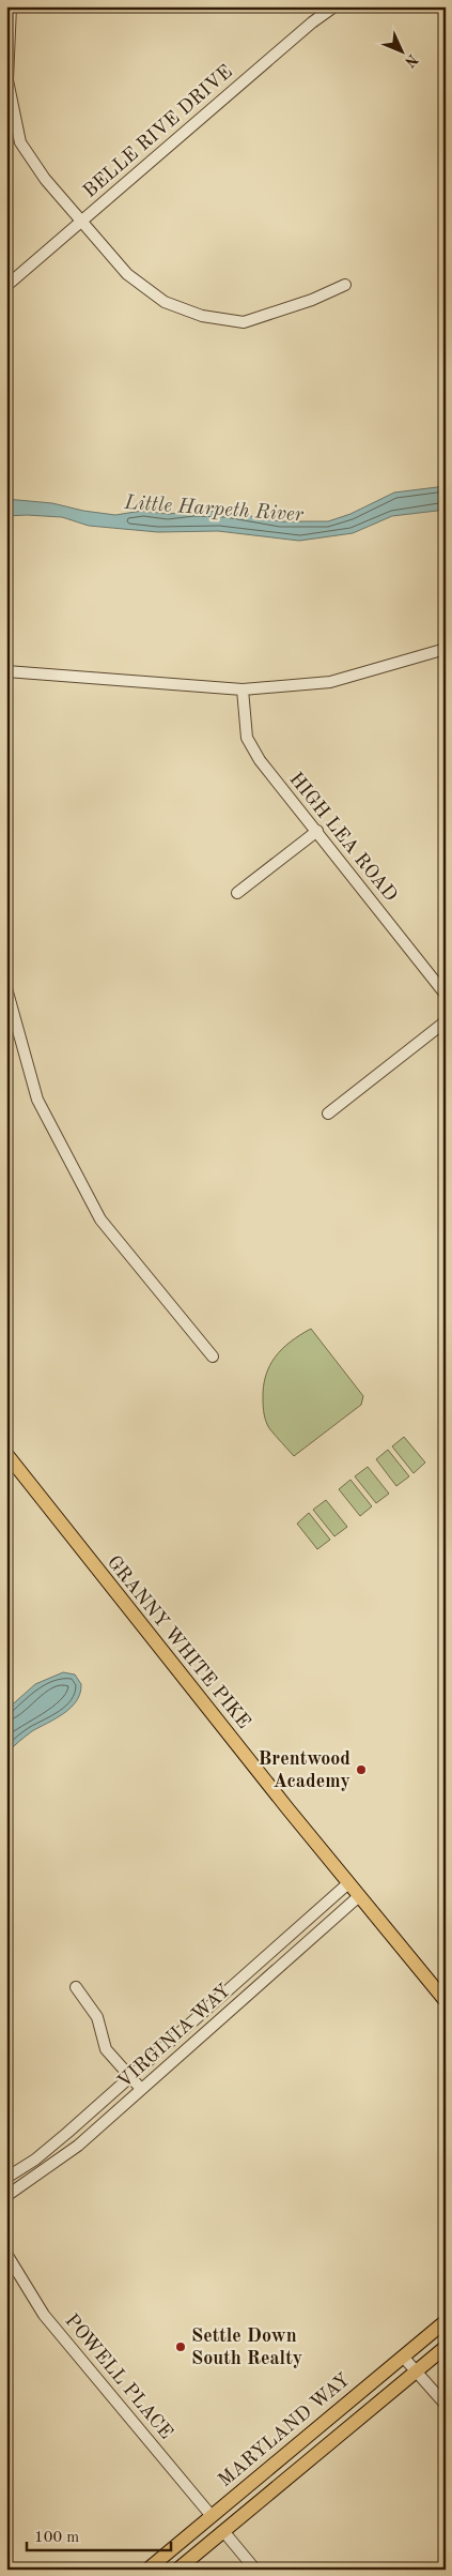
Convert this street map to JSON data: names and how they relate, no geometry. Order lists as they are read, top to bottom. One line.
{"streets":{"main road":["GRANNY WHITE PIKE","MARYLAND WAY"],"street":["BELLE RIVE DRIVE","HIGH LEA ROAD","VIRGINIA WAY","POWELL PLACE"]},"crossings":[["GRANNY WHITE PIKE","VIRGINIA WAY"],["POWELL PLACE","MARYLAND WAY"]],"water":["Little Harpeth River"],"places":["Brentwood Academy","Settle Down South Realty"],"scale_bar":"100 m","north":"bottom right"}
